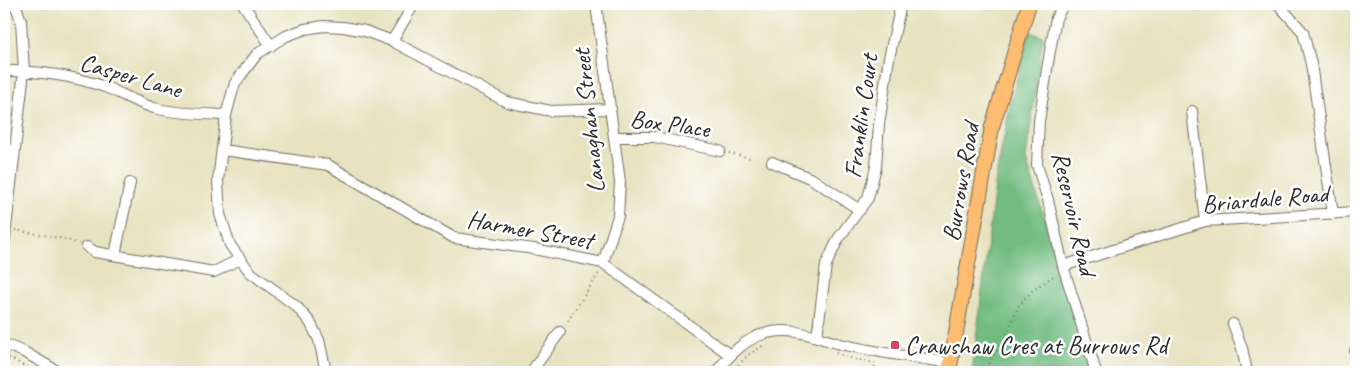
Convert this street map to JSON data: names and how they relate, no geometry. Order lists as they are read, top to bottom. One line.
{"streets":{"main road":["Burrows Road"],"street":["Casper Lane","Franklin Court","Lanaghan Street","Box Place","Briardale Road","Reservoir Road","Harmer Street"]},"crossings":[["Lanaghan Street","Box Place"],["Lanaghan Street","Harmer Street"],["Briardale Road","Reservoir Road"]],"places":{"transit":["Crawshaw Cres at Burrows Rd"]}}
